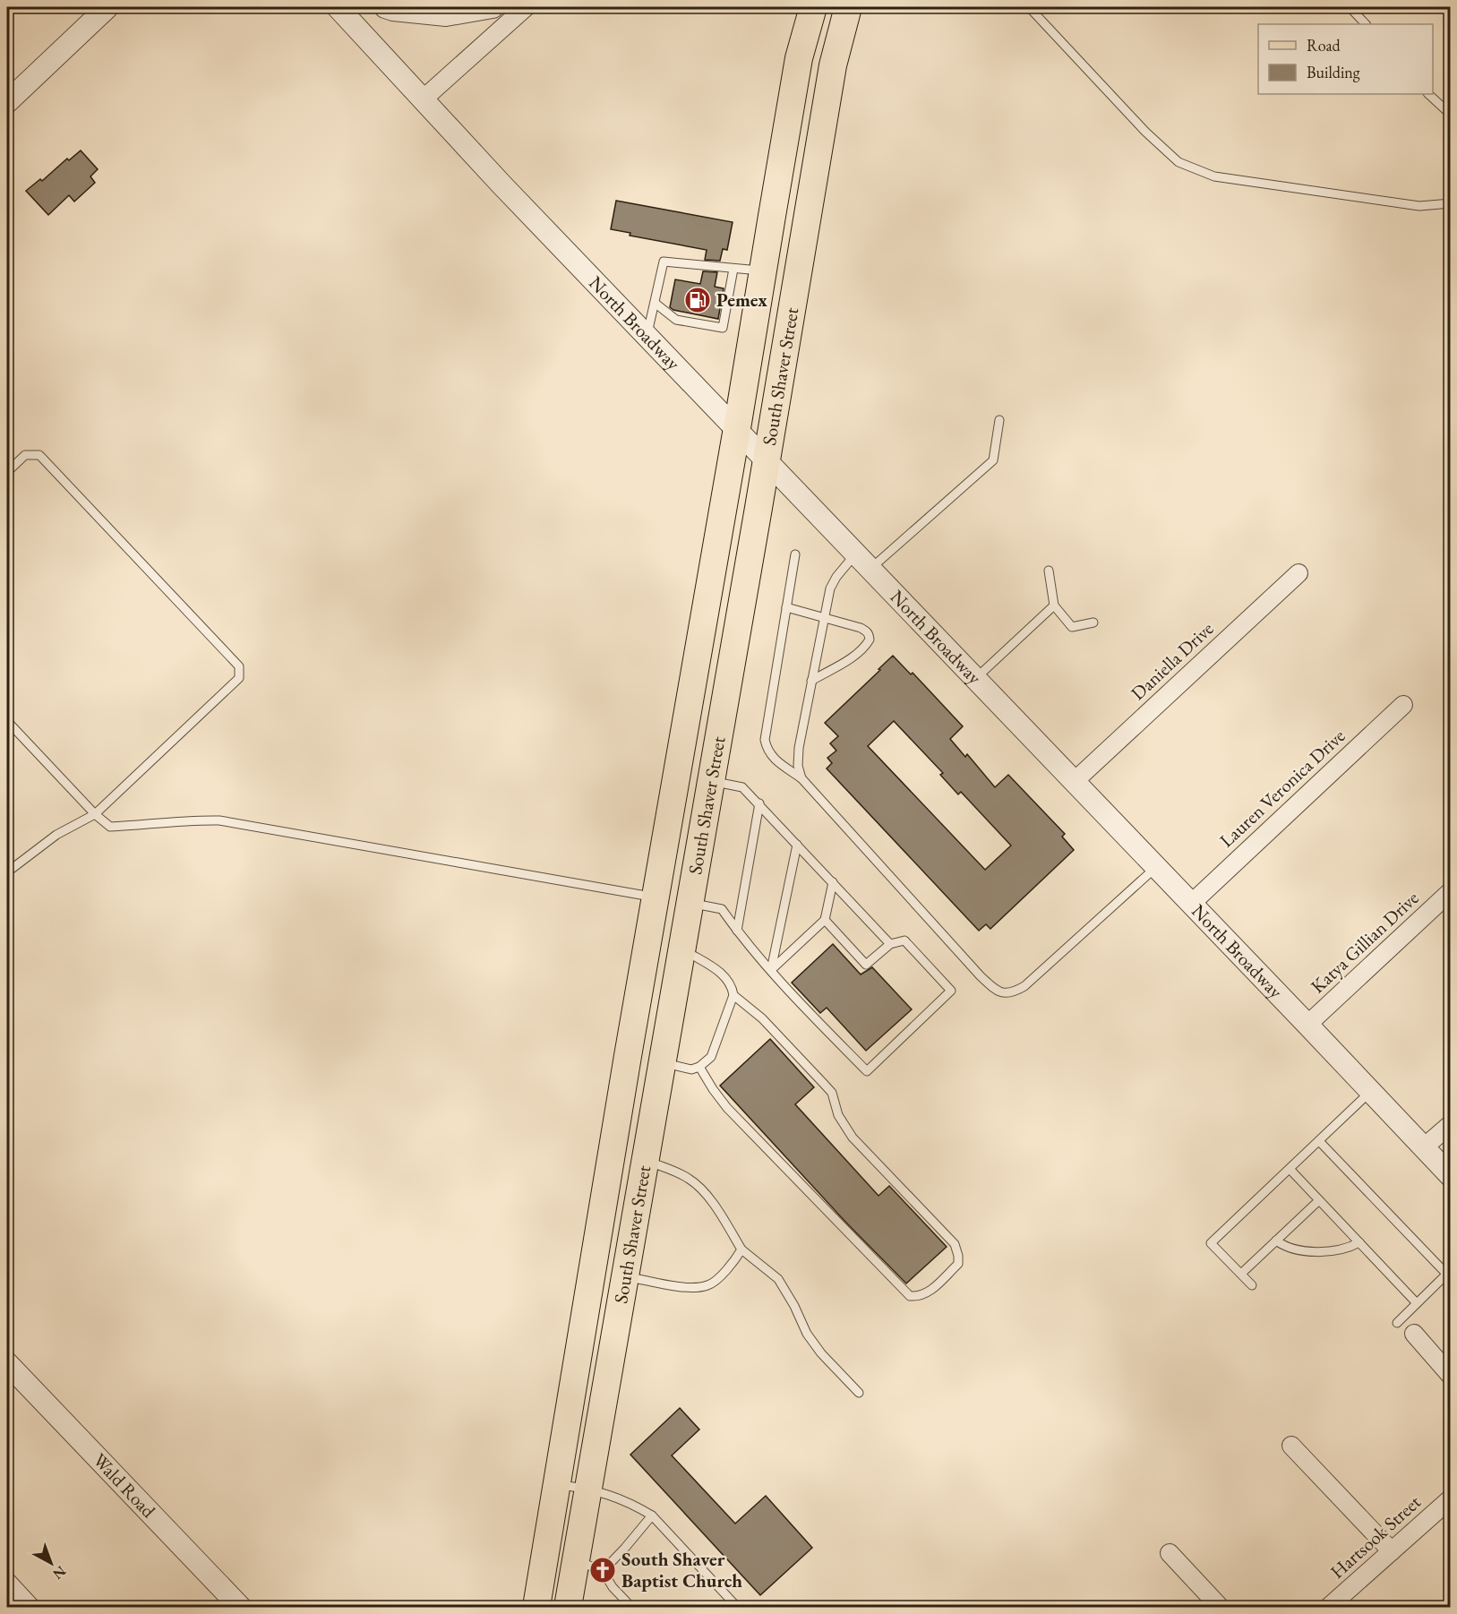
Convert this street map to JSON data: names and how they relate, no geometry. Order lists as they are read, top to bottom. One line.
{"streets":{"main road":["South Shaver Street"],"street":["North Broadway","Daniella Drive","Lauren Veronica Drive","Katya Gillian Drive","Wald Road","Hartsook Street"]},"crossings":[["North Broadway","South Shaver Street"],["North Broadway","Daniella Drive"],["North Broadway","Lauren Veronica Drive"],["North Broadway","Katya Gillian Drive"]],"places":{"fuel station":["Pemex"],"church":["South Shaver Baptist Church"]},"legend":["Road","Building"],"north":"bottom right"}
